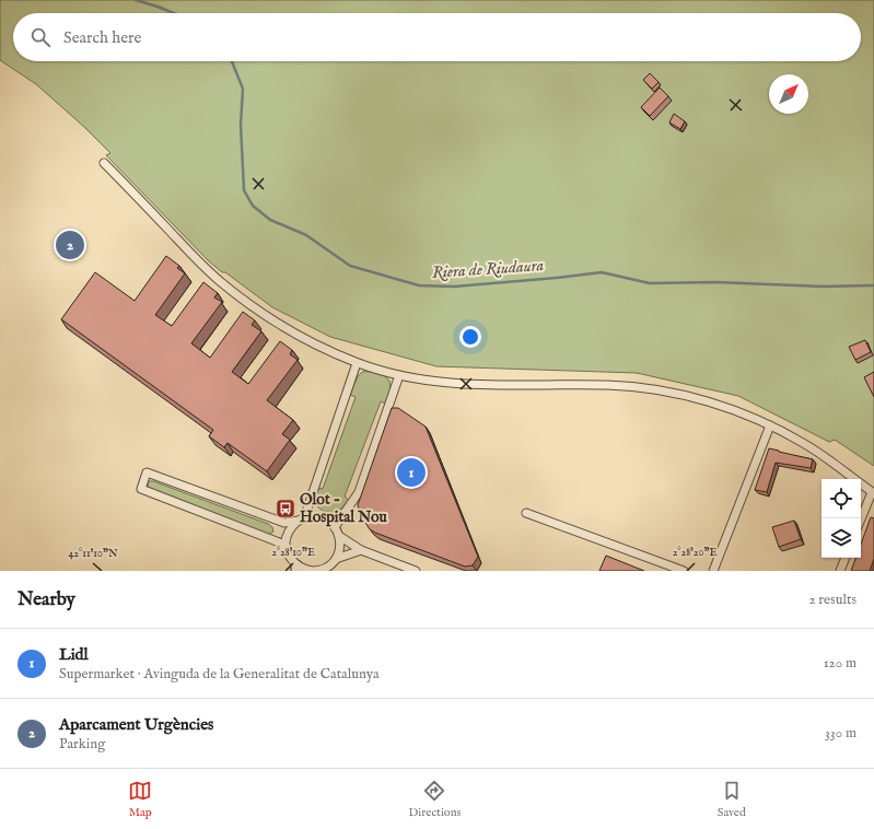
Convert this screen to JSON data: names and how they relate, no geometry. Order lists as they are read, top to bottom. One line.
{"water":["Riera de Riudaura"],"places":{"bus stop":["Olot - Hospital Nou"]},"north":"top right","page":{"search":"Search here","pins":["2","1"],"heading":["Nearby","2 results"],"list":[{"mark":"1","name":"Lidl","note":"Supermarket · Avinguda de la Generalitat de Catalunya","value":"120 m"},{"mark":"2","name":"Aparcament Urgències","note":"Parking","value":"330 m"}],"nav":["Map","Directions","Saved"]},"coordinates":["2°28'10\"E","2°28'20\"E","42°11'10\"N"]}
